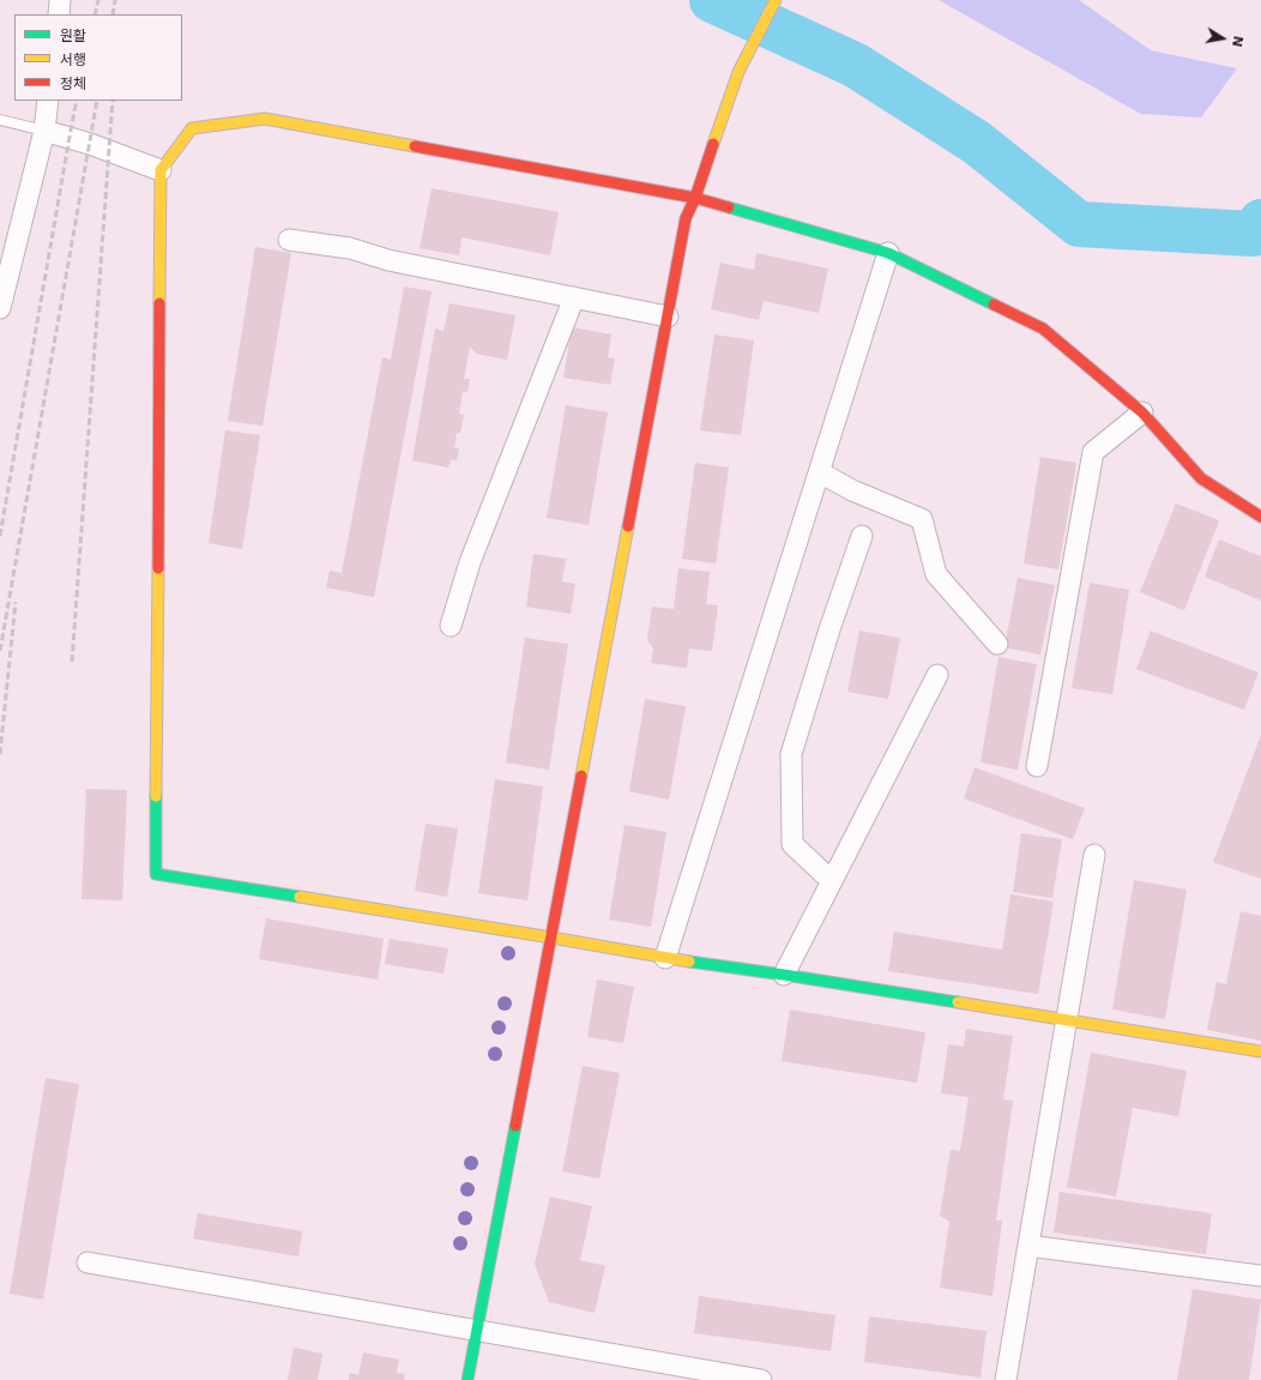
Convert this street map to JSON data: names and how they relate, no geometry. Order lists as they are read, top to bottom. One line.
{"legend":["원활","서행","정체"],"north":"right"}
